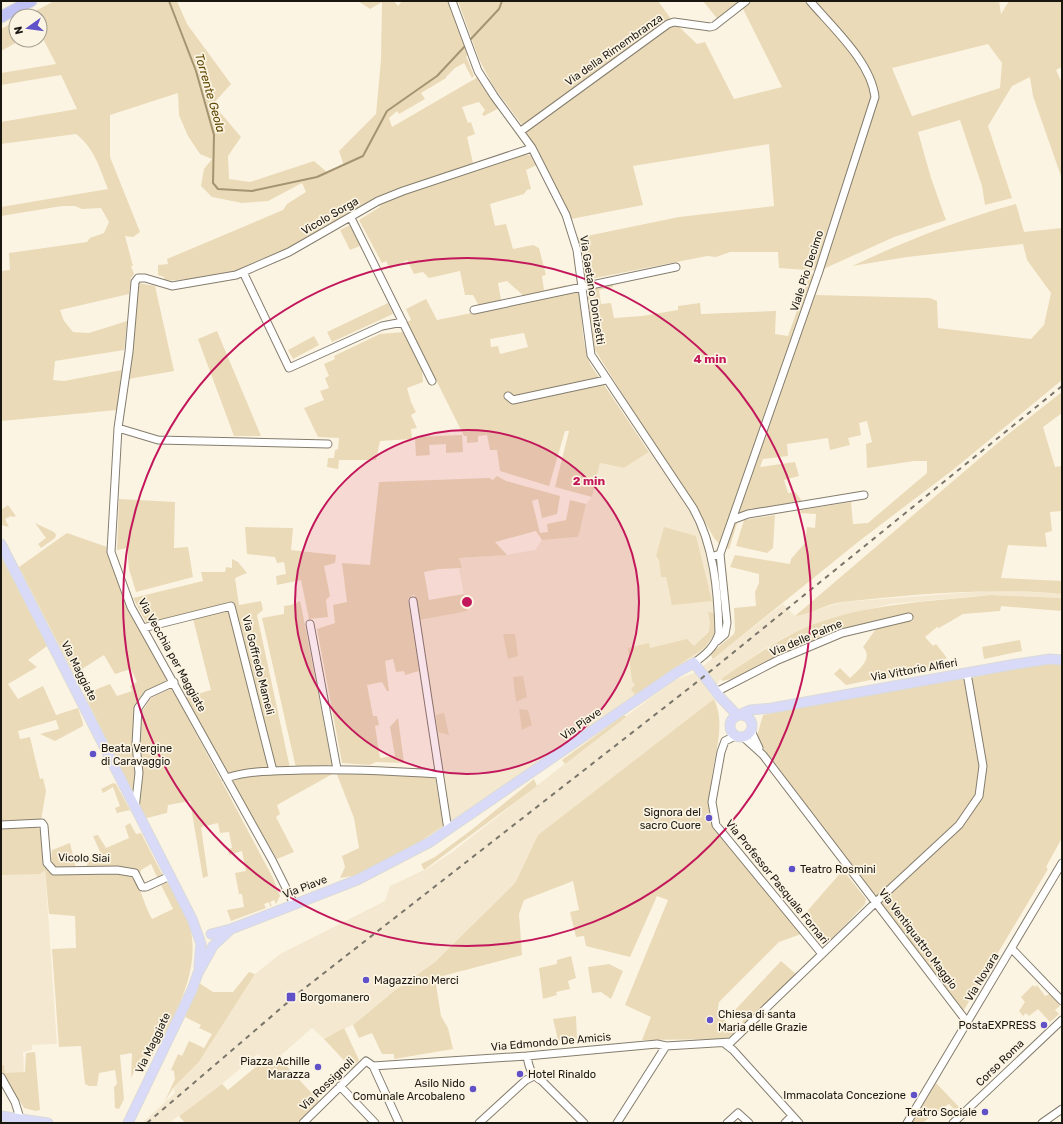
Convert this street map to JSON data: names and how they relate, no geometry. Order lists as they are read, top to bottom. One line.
{"streets":{"main road":["Via Vittorio Alfieri","Via Maggiate","Via Piave"],"street":["Via della Rimembranza","Vicolo Sorga","Viale Pio Decimo","Via Gaetano Donizetti","Via delle Palme","Via Vecchia per Maggiate","Via Goffredo Mameli","Vicolo Siai","Via Professor Pasquale Fornari","Via Ventiquattro Maggio","Via Novara","Via Edmondo De Amicis","Corso Roma","Via Rossignoli"]},"crossings":[["Via della Rimembranza","Via Gaetano Donizetti"],["Vicolo Sorga","Via Gaetano Donizetti"],["Vicolo Sorga","Via Vecchia per Maggiate"],["Via Vecchia per Maggiate","Via Goffredo Mameli"],["Via Vecchia per Maggiate","Via Piave"],["Via Vittorio Alfieri","Via Professor Pasquale Fornari"],["Via Vittorio Alfieri","Via Ventiquattro Maggio"],["Via Maggiate","Via Piave"],["Via Maggiate","Vicolo Siai"],["Via Professor Pasquale Fornari","Via Ventiquattro Maggio"],["Via Professor Pasquale Fornari","Via Edmondo De Amicis"],["Via Ventiquattro Maggio","Via Novara"],["Via Edmondo De Amicis","Via Rossignoli"]],"water":["Torrente Geola"],"places":{"other":["Beata Vergine di Caravaggio","Signora del sacro Cuore","Teatro Rosmini","Magazzino Merci","Chiesa di santa Maria delle Grazie","PostaEXPRESS","Piazza Achille Marazza","Hotel Rinaldo","Asilo Nido Comunale Arcobaleno","Immacolata Concezione","Teatro Sociale"],"transit":["Borgomanero"]},"north":"left","rings":["4 min","2 min"]}
